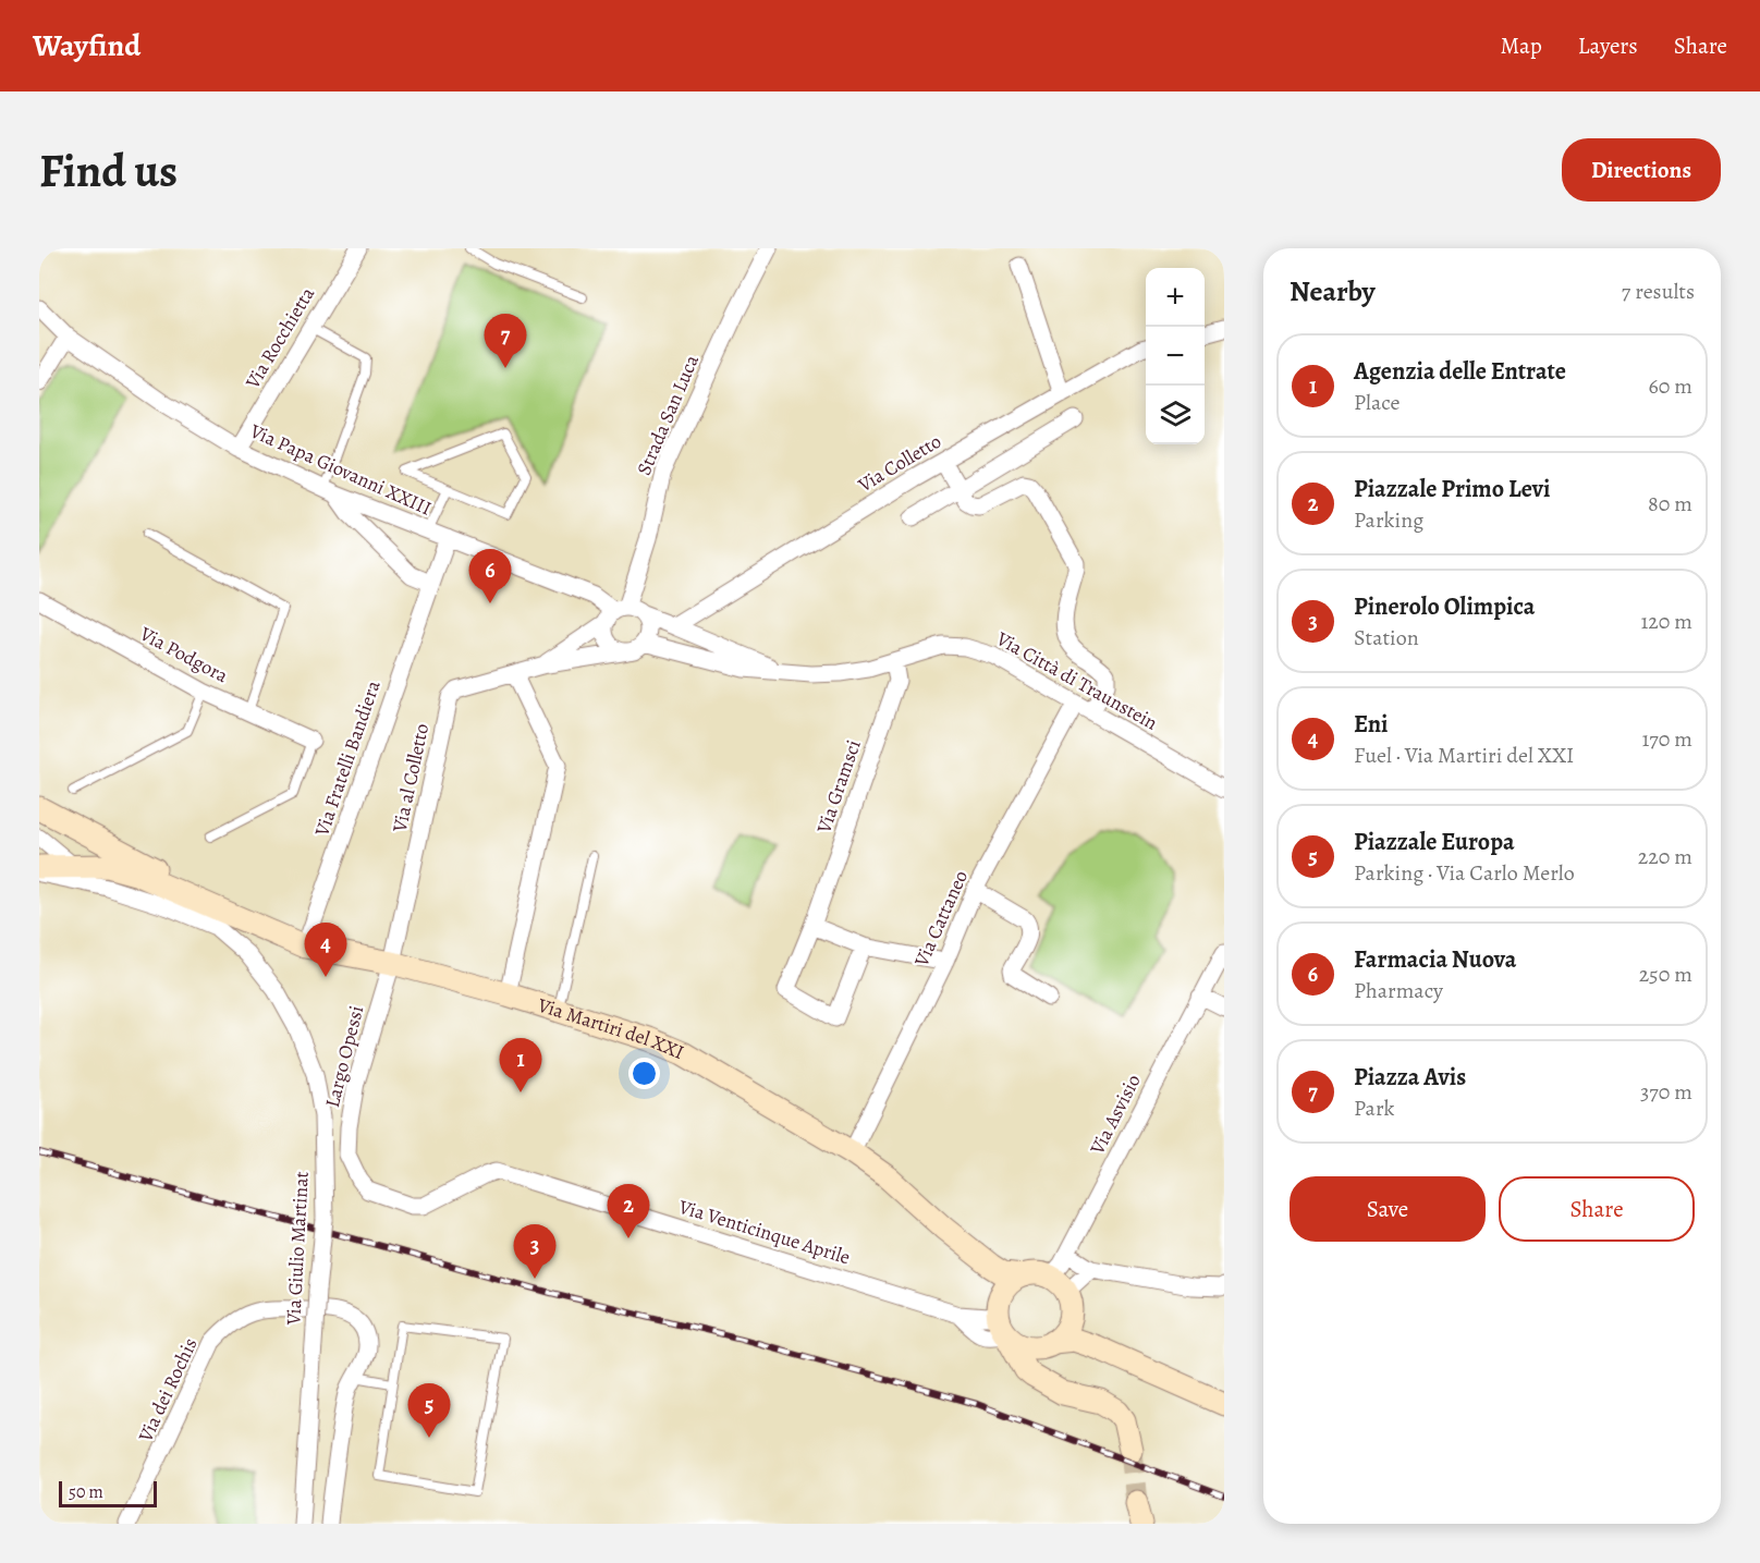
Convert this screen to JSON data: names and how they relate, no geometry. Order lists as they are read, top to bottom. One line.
{"streets":{"street":["Via Rocchietta","Strada San Luca","Via Colletto","Via Papa Giovanni XXIII","Via Podgora","Via Città di Traunstein","Via Fratelli Bandiera","Via al Colletto","Via Gramsci","Via Cattaneo","Via Martiri del XXI","Largo Opessi","Via Asvisio","Via Venticinque Aprile","Via Giulio Martinat","Via dei Rochis"]},"crossings":[["Via Rocchietta","Via Papa Giovanni XXIII"],["Strada San Luca","Via Papa Giovanni XXIII"],["Strada San Luca","Via Città di Traunstein"],["Strada San Luca","Via al Colletto"],["Via Colletto","Via Città di Traunstein"],["Via Papa Giovanni XXIII","Via Città di Traunstein"],["Via Papa Giovanni XXIII","Via Fratelli Bandiera"],["Via Papa Giovanni XXIII","Via al Colletto"],["Via Città di Traunstein","Via al Colletto"],["Via Città di Traunstein","Via Gramsci"],["Via Città di Traunstein","Via Cattaneo"],["Via Fratelli Bandiera","Via Martiri del XXI"],["Via al Colletto","Via Martiri del XXI"],["Via al Colletto","Largo Opessi"],["Via Cattaneo","Via Martiri del XXI"],["Via Martiri del XXI","Largo Opessi"],["Via Martiri del XXI","Via Asvisio"],["Via Martiri del XXI","Via Venticinque Aprile"],["Largo Opessi","Via Venticinque Aprile"],["Via Asvisio","Via Venticinque Aprile"]],"scale_bar":"50 m","page":{"header":"Wayfind","nav":["Map","Layers","Share"],"buttons":["Directions",["Save","Share"]],"title":"Find us","heading":["Nearby","7 results"],"map_buttons":["+","−"],"pins":["7","6","4","1","2","3","5"],"list":[{"mark":"1","name":"Agenzia delle Entrate","note":"Place","value":"60 m"},{"mark":"2","name":"Piazzale Primo Levi","note":"Parking","value":"80 m"},{"mark":"3","name":"Pinerolo Olimpica","note":"Station","value":"120 m"},{"mark":"4","name":"Eni","note":"Fuel · Via Martiri del XXI","value":"170 m"},{"mark":"5","name":"Piazzale Europa","note":"Parking · Via Carlo Merlo","value":"220 m"},{"mark":"6","name":"Farmacia Nuova","note":"Pharmacy","value":"250 m"},{"mark":"7","name":"Piazza Avis","note":"Park","value":"370 m"}],"scale":"50 m"}}
